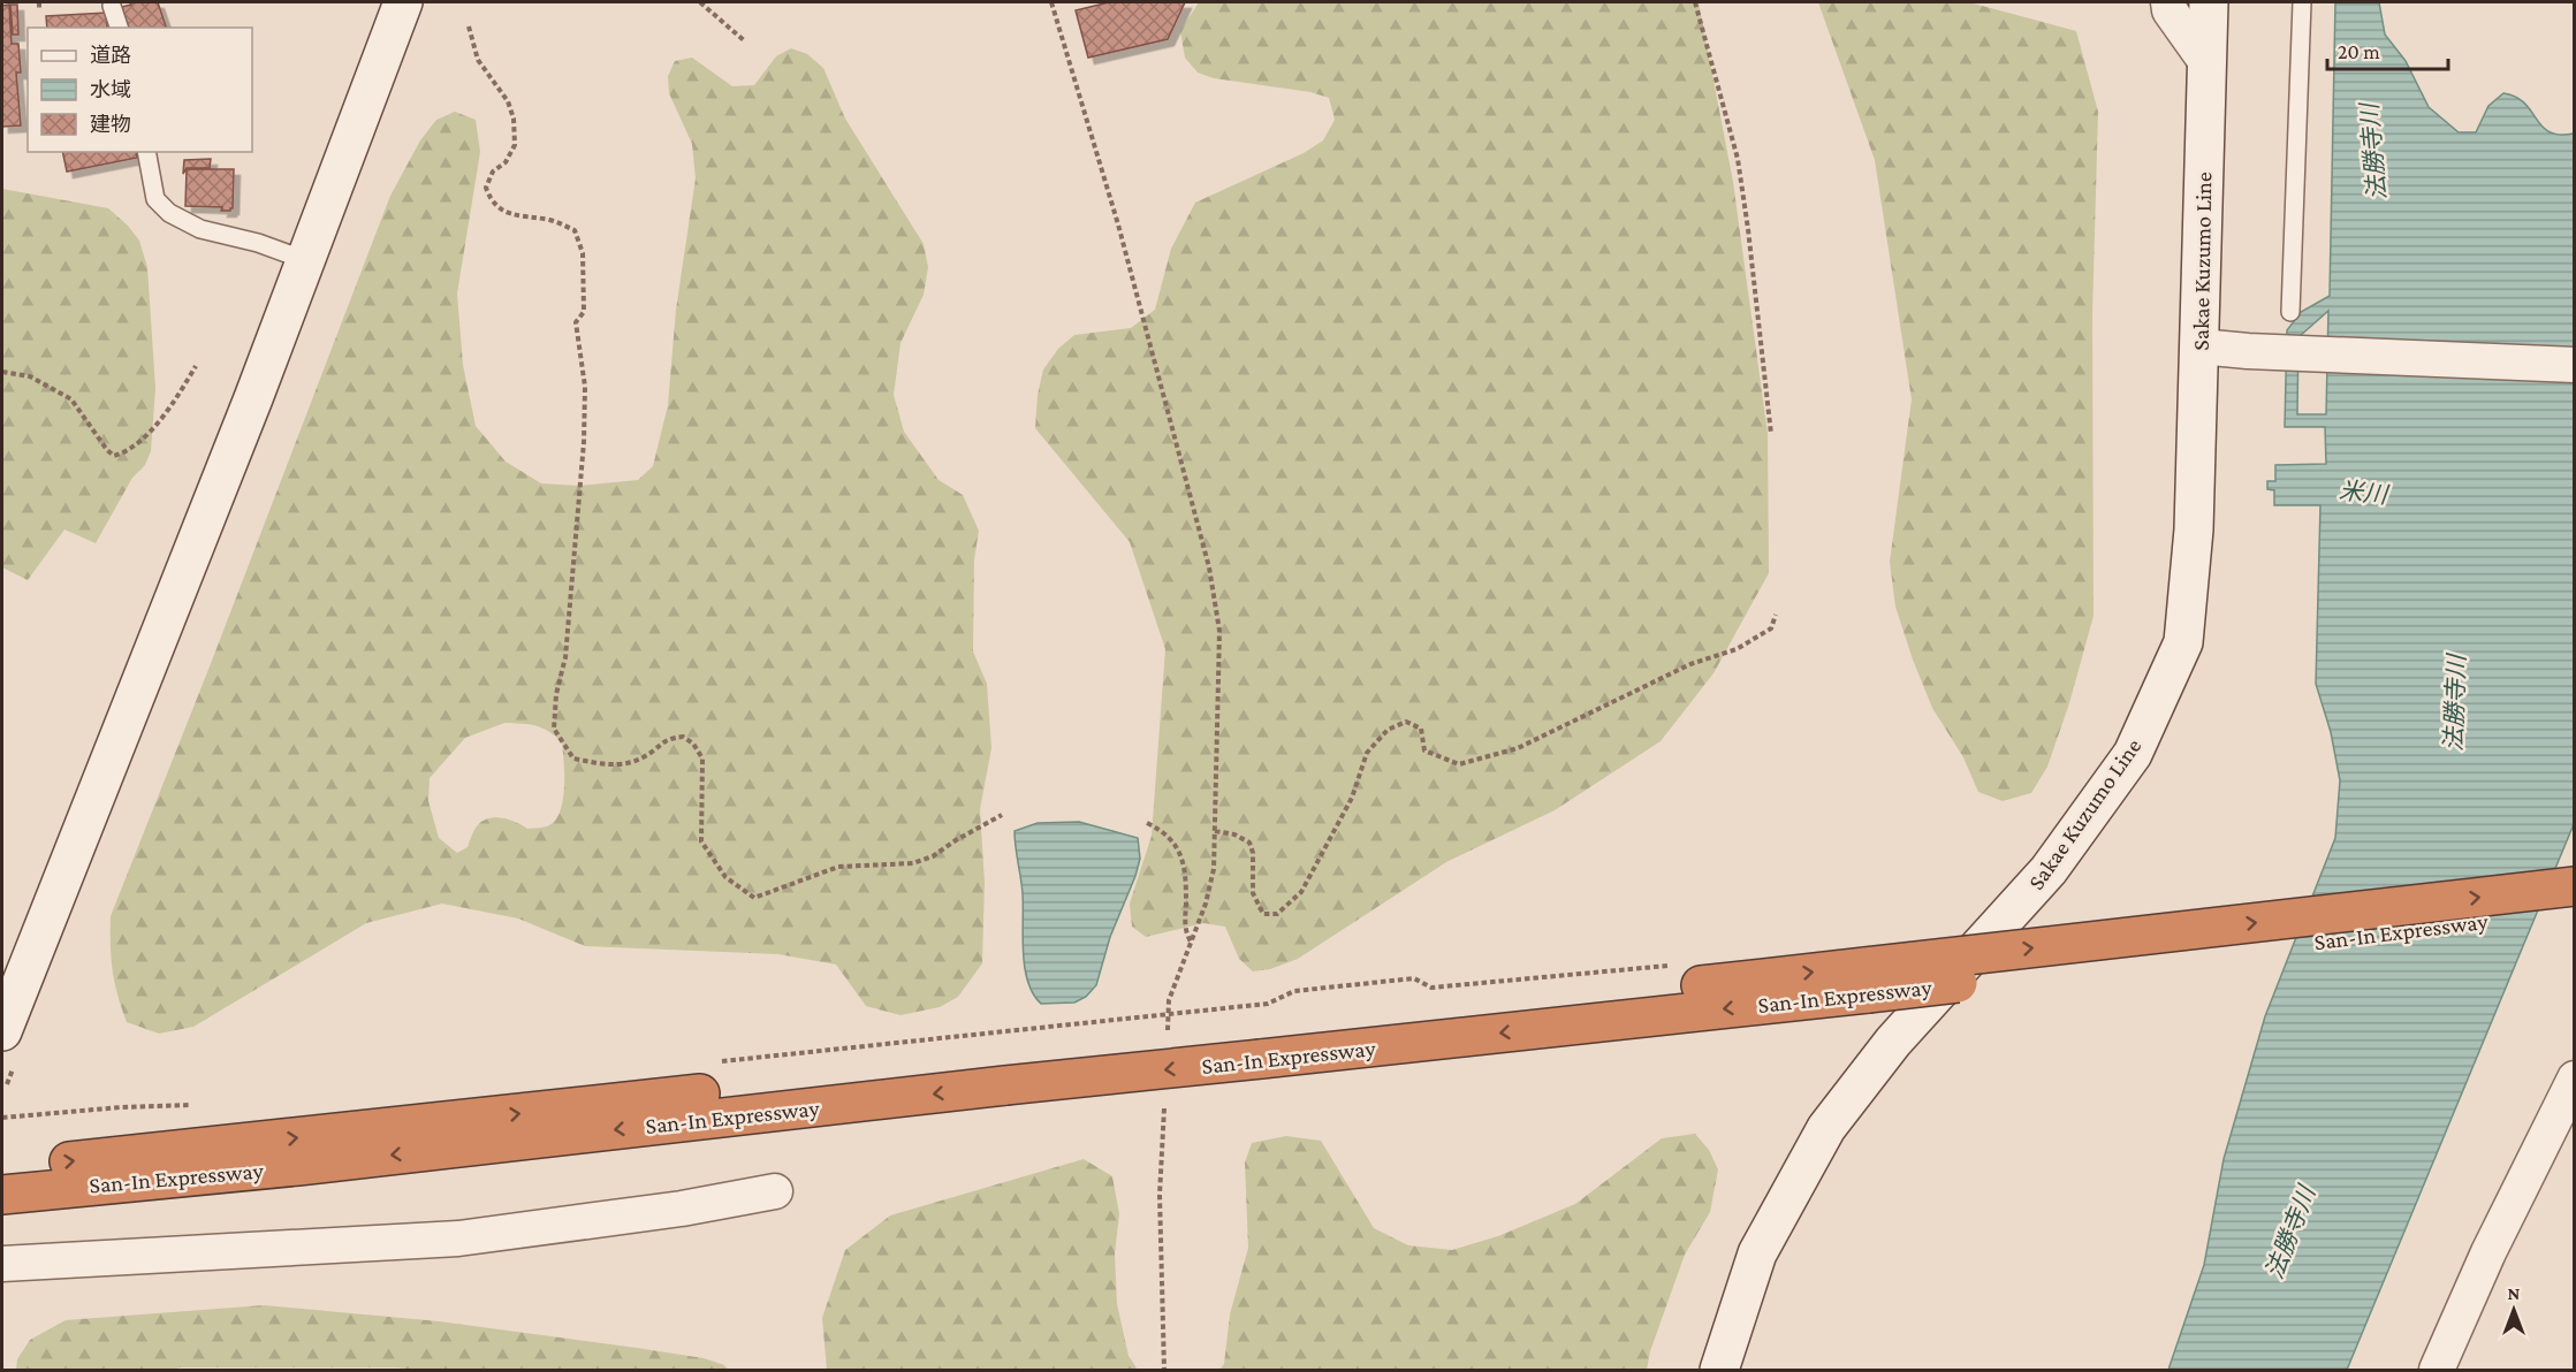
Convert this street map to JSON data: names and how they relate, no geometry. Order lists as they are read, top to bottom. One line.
{"streets":{"highway":["San-In Expressway"],"main road":["Sakae Kuzumo Line"]},"water":["法勝寺川","米川"],"legend":["道路","水域","建物"],"scale_bar":"20 m","north":"top"}
